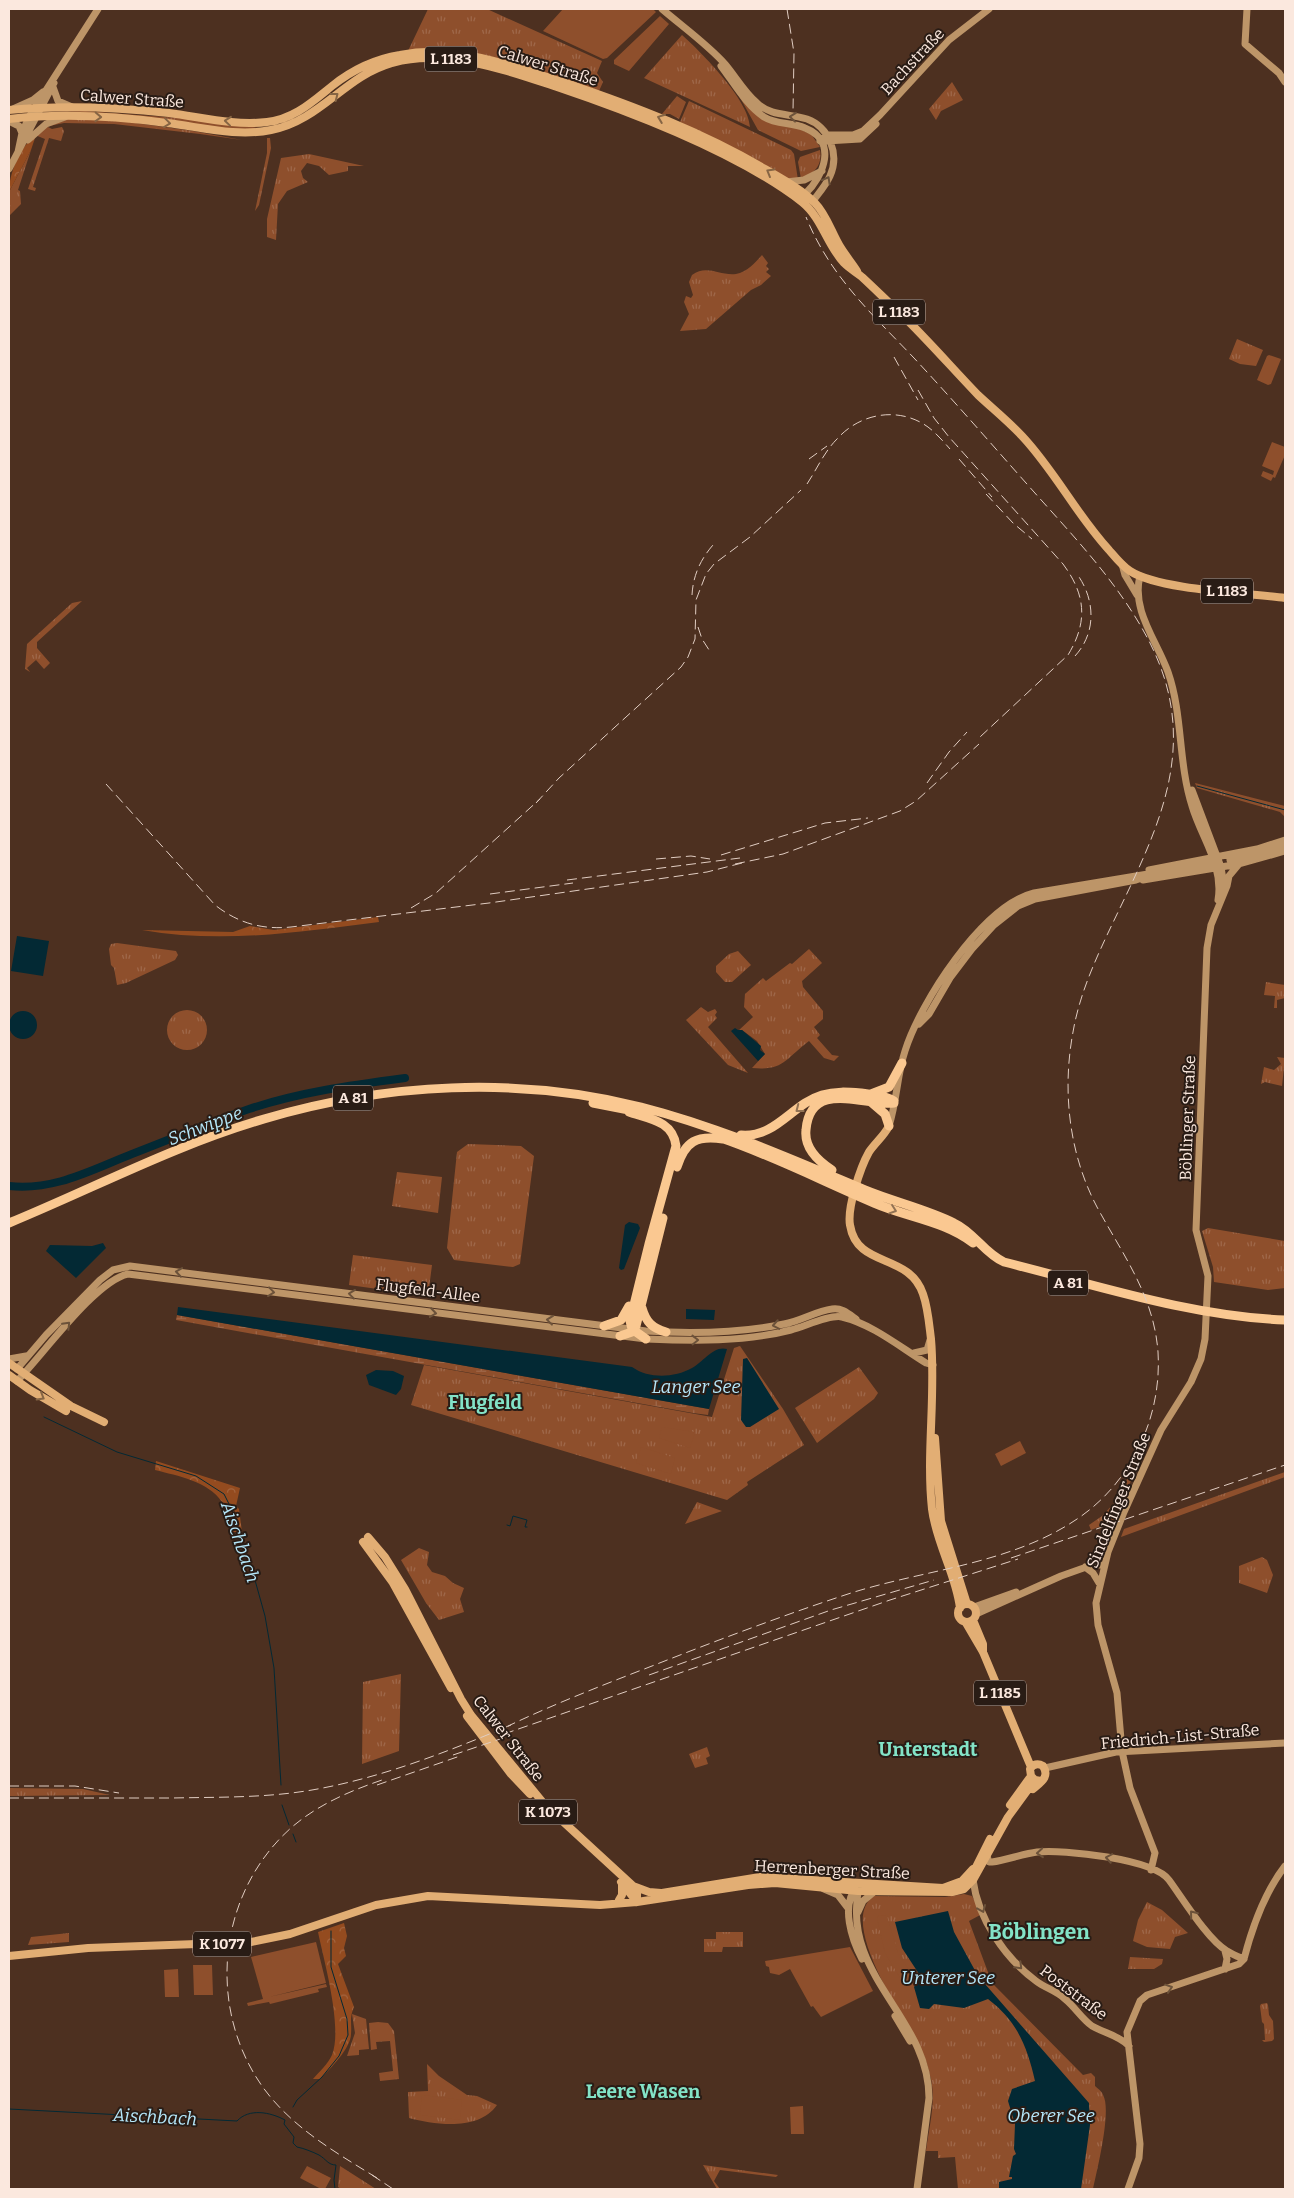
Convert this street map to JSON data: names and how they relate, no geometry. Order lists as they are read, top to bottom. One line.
{"streets":{"highway":["A 81"],"main road":["L 1183","Bachstraße","Calwer Straße","Böblinger Straße","Flugfeld-Allee","Sindelfinger Straße","L 1185","Friedrich-List-Straße","K 1073","Herrenberger Straße","K 1077","Poststraße"]},"crossings":[["L 1183","Calwer Straße"],["Calwer Straße","K 1073"],["Calwer Straße","Herrenberger Straße"],["Böblinger Straße","Sindelfinger Straße"],["Flugfeld-Allee","L 1185"],["Sindelfinger Straße","Friedrich-List-Straße"],["L 1185","Herrenberger Straße"],["L 1185","Poststraße"],["K 1073","Herrenberger Straße"]],"districts":["Flugfeld","Unterstadt","Böblingen","Leere Wasen"],"water":["Schwippe","Langer See","Aischbach","Unterer See","Oberer See"]}
